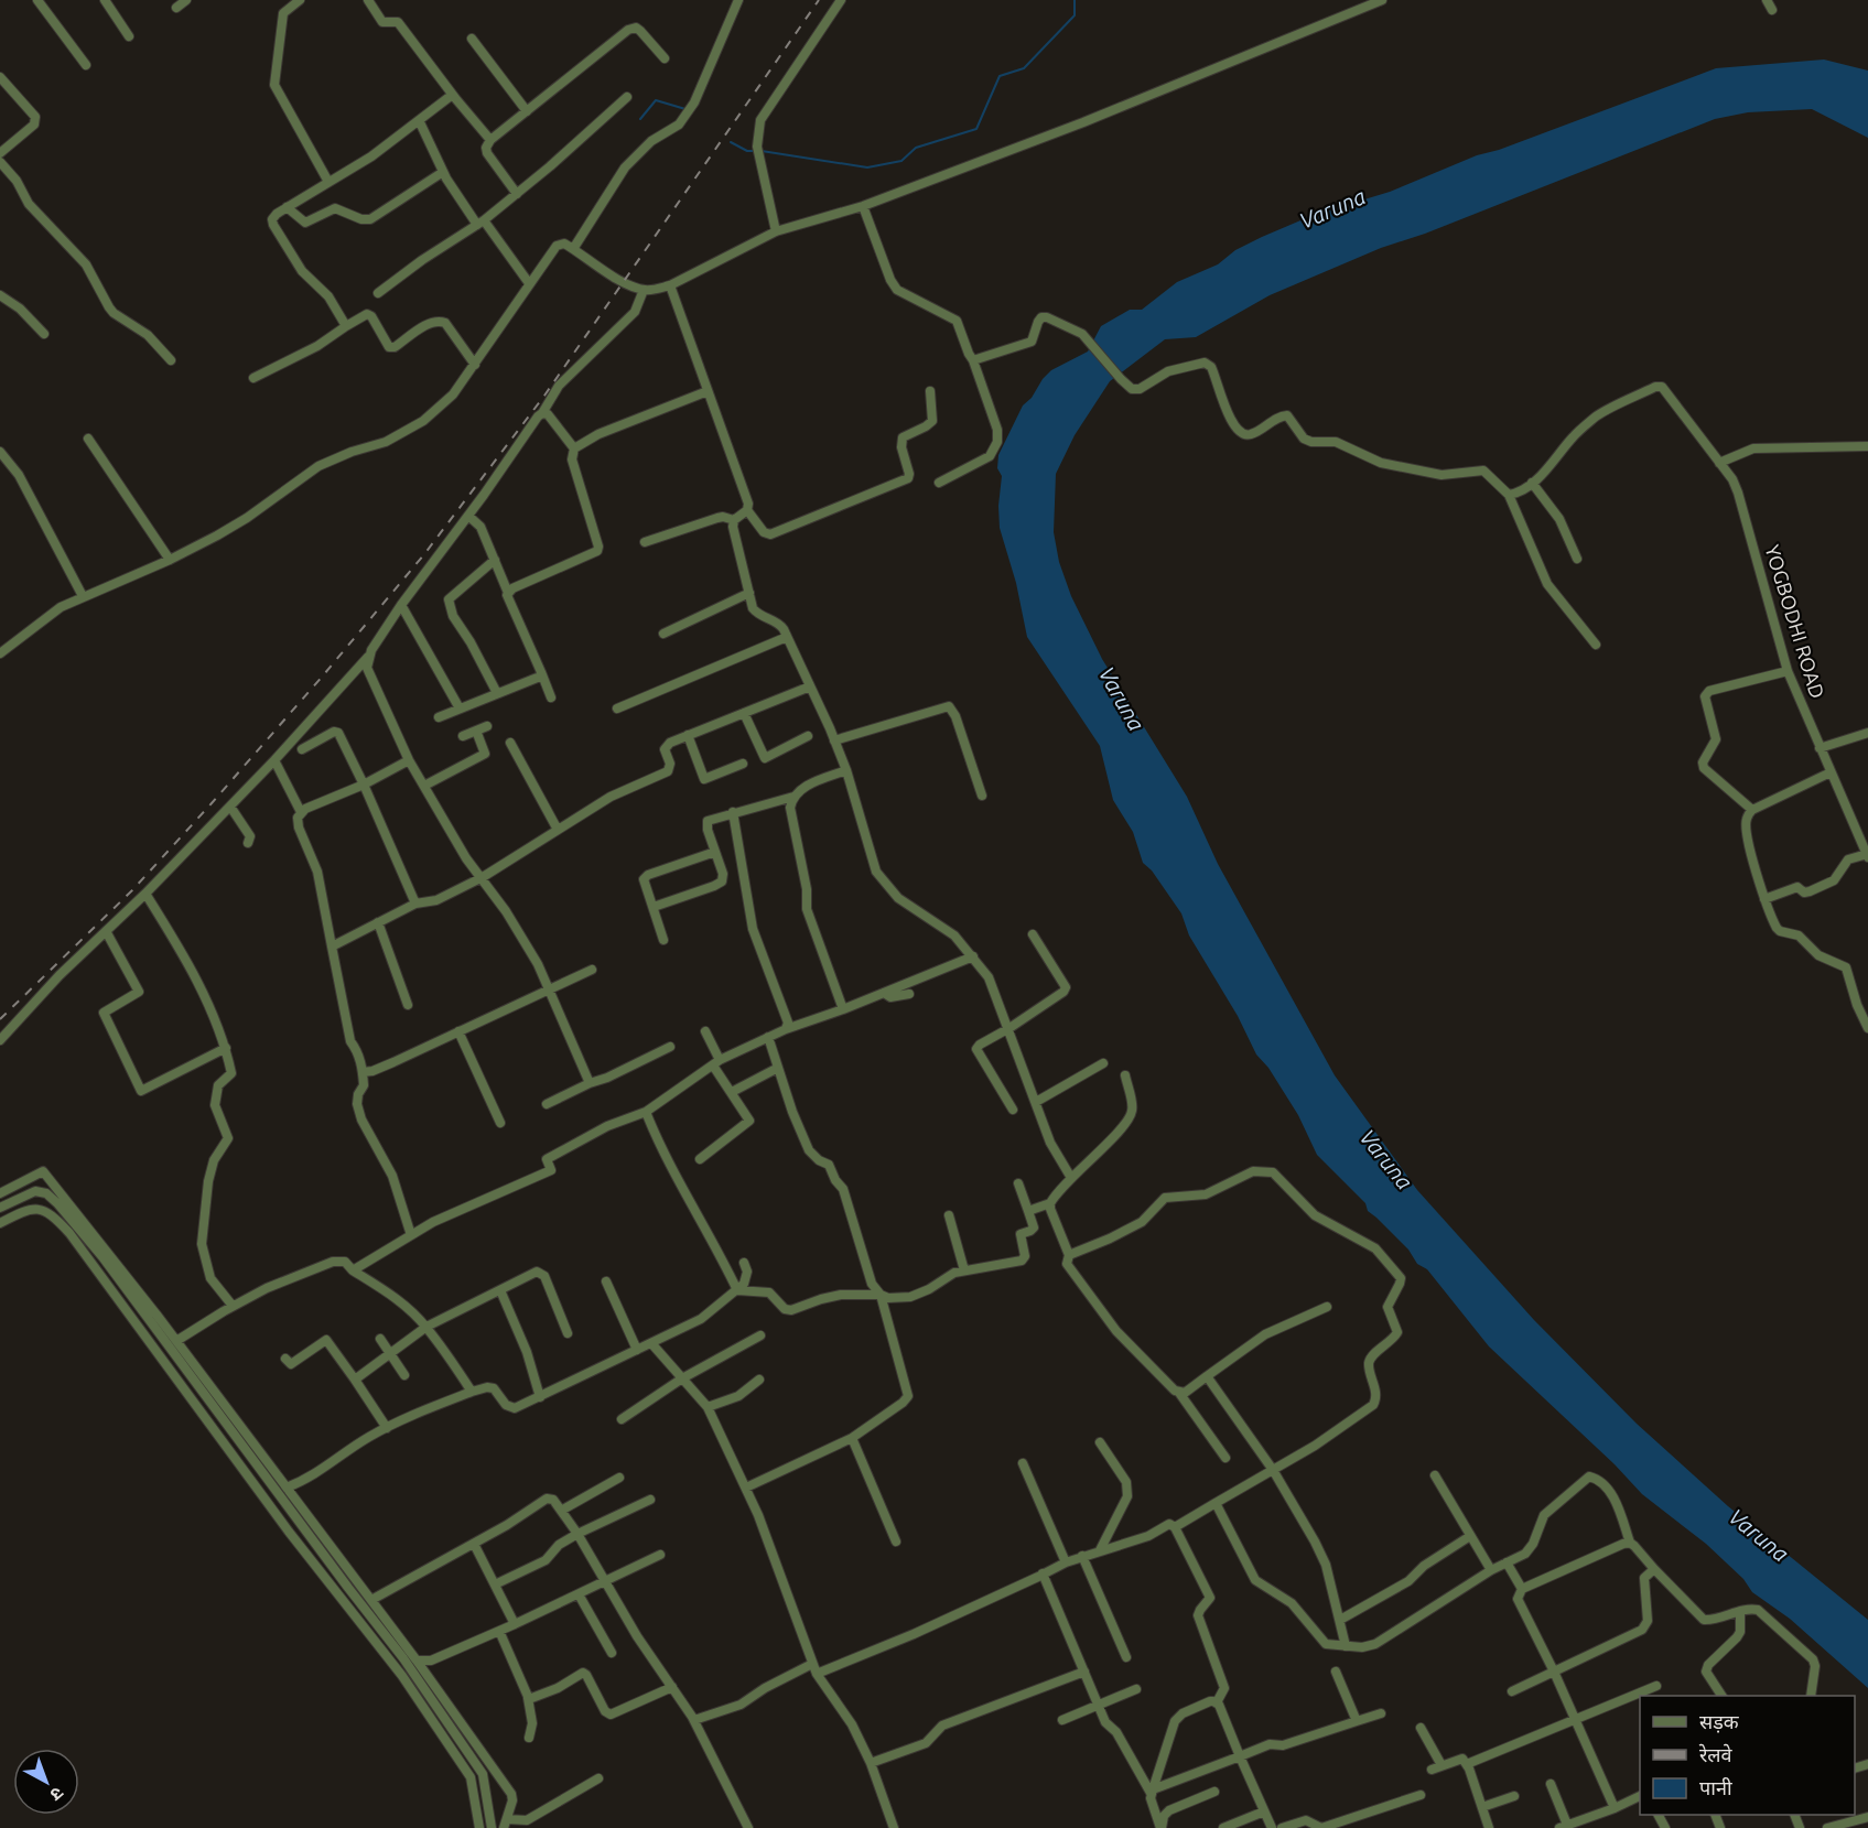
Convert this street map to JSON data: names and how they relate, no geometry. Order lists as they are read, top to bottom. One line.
{"streets":{"street":["YOGBODHI ROAD"]},"water":["Varuna"],"legend":["सड़क","रेलवे","पानी"],"north":"bottom right"}
